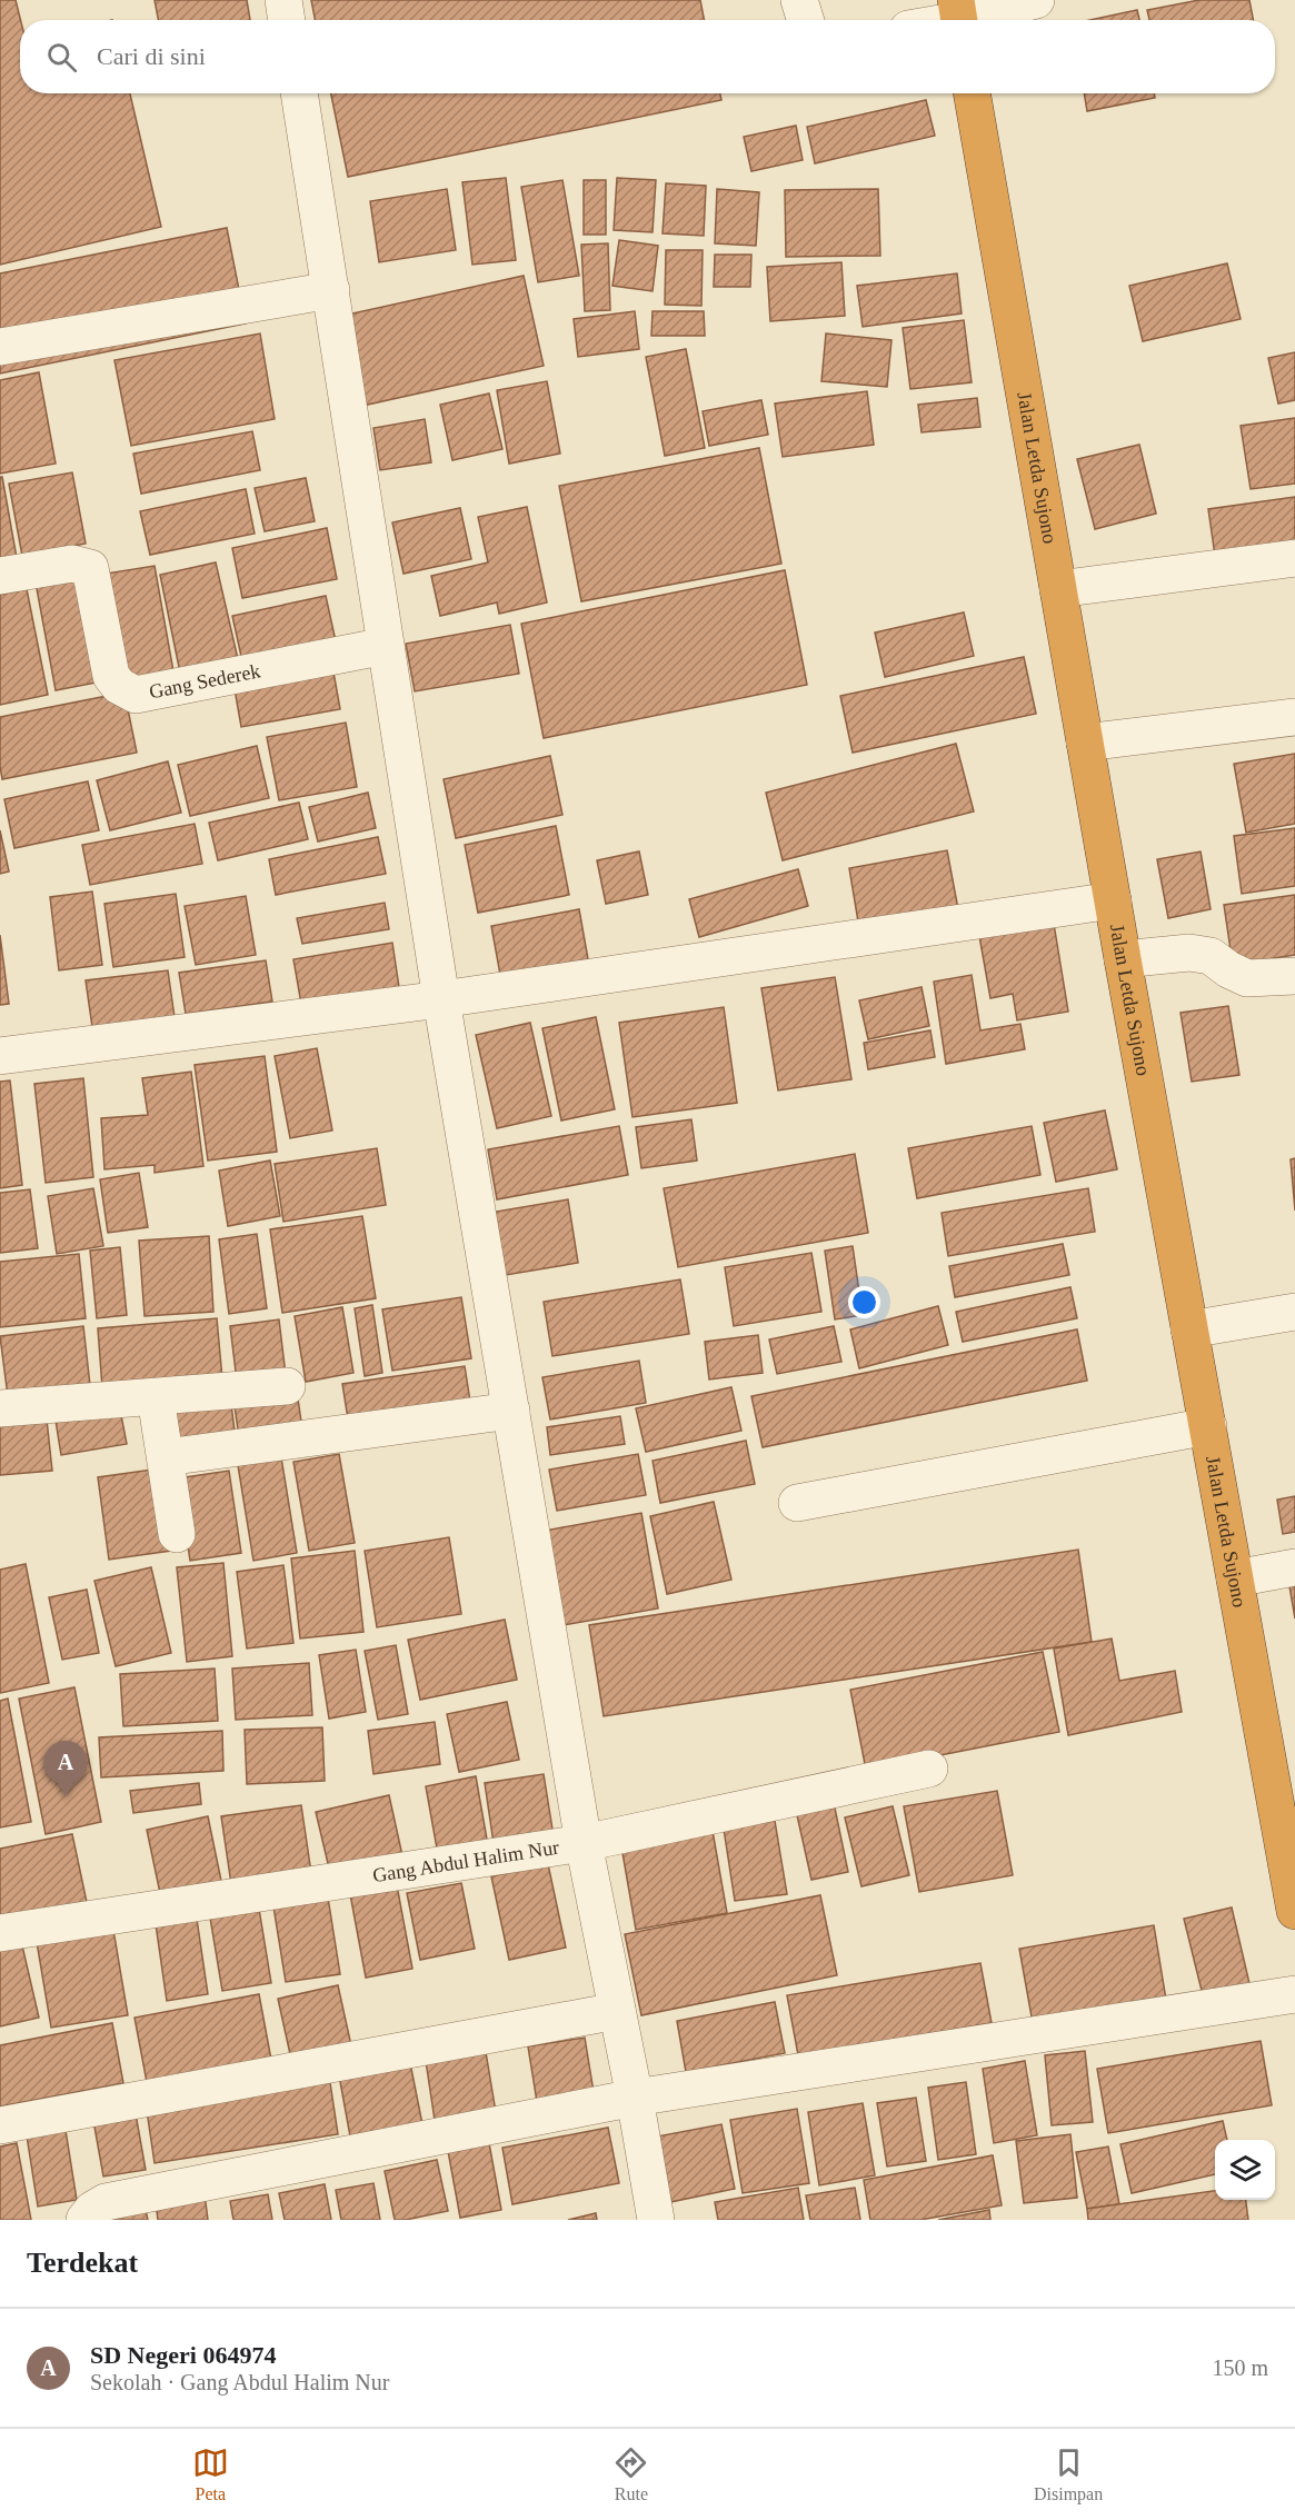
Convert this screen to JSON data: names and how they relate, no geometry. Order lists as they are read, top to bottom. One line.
{"streets":{"highway":["Jalan Letda Sujono"],"street":["Gang Sederek","Gang Abdul Halim Nur"]},"page":{"search":"Cari di sini","pins":"A","heading":"Terdekat","list":[{"mark":"A","name":"SD Negeri 064974","note":"Sekolah · Gang Abdul Halim Nur","value":"150 m"}],"nav":["Peta","Rute","Disimpan"]}}
